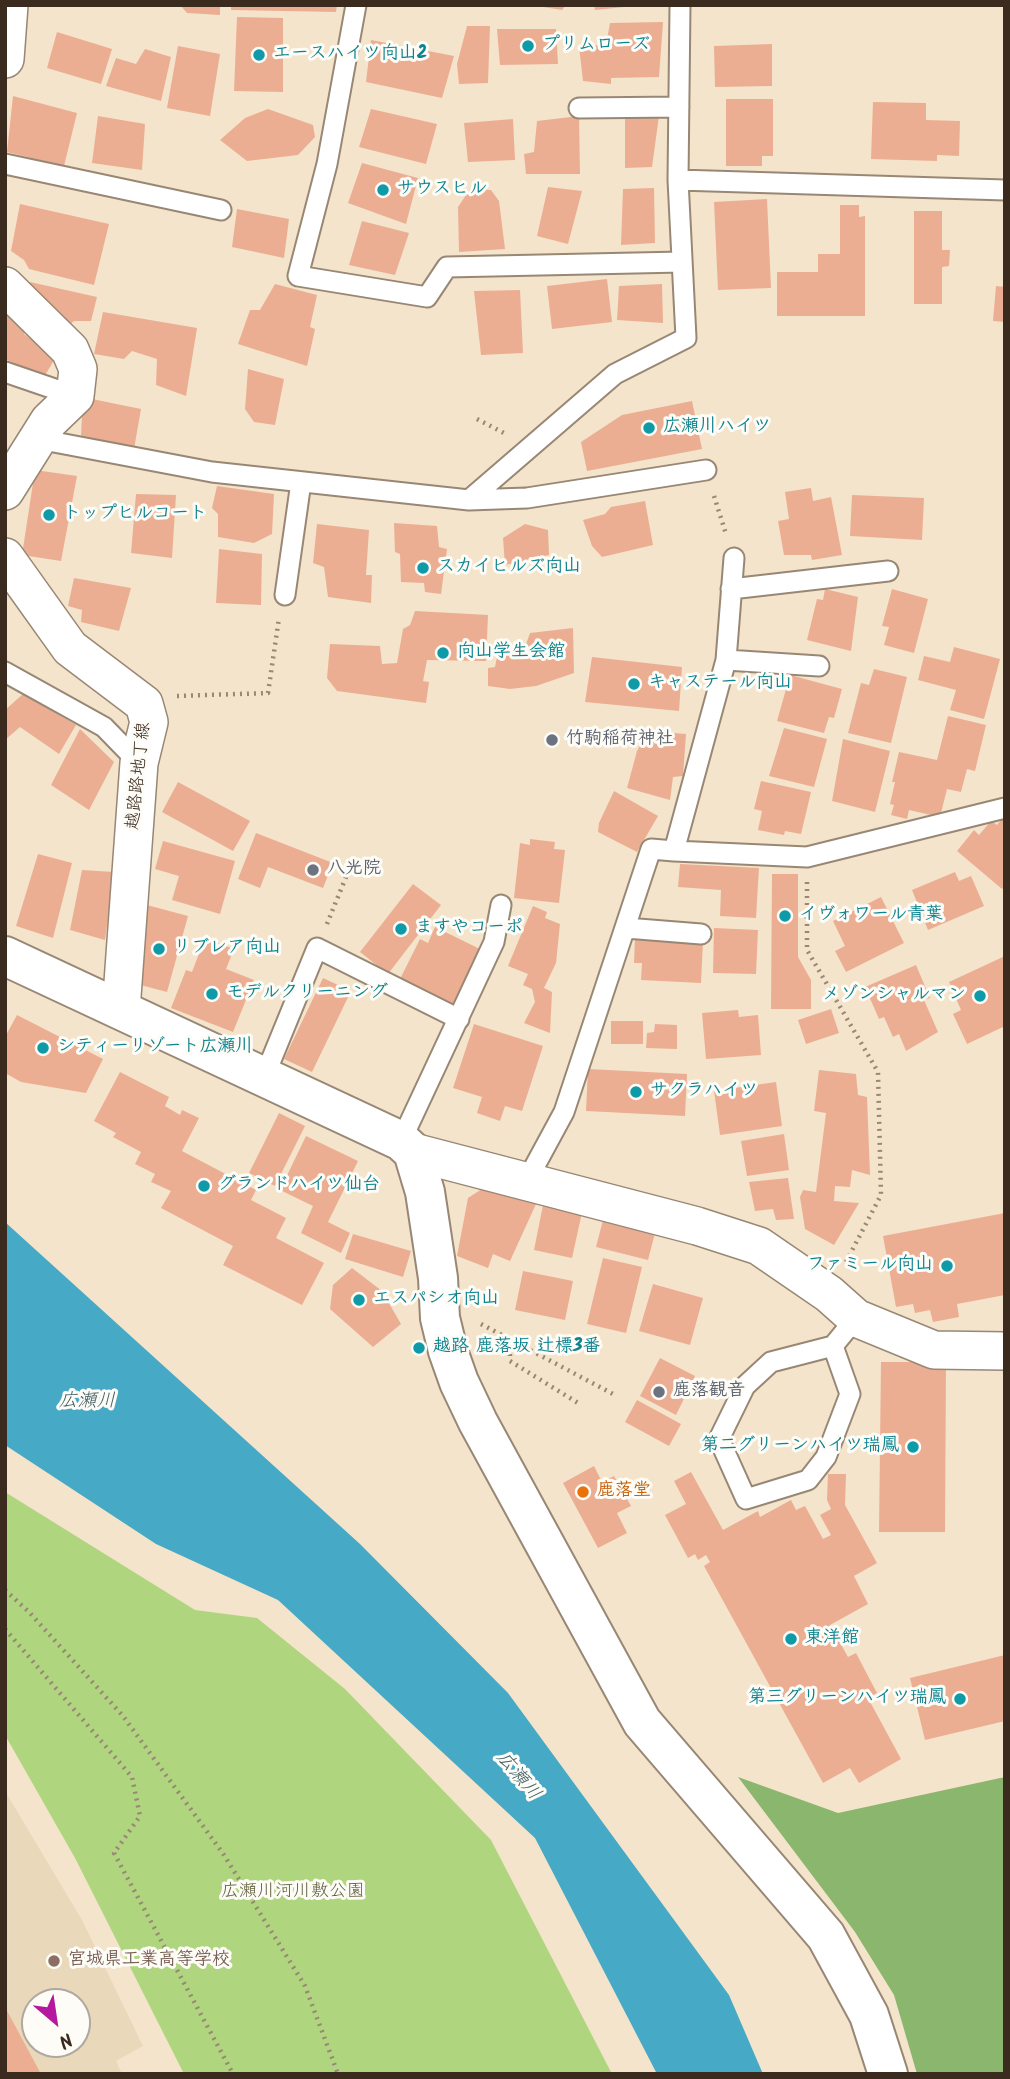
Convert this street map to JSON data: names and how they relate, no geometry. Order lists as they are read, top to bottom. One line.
{"streets":{"street":["越路路地丁線"]},"water":["広瀬川"],"parks":["広瀬川河川敷公園"],"places":["プリムローズ","エースハイツ向山2","サウスヒル","広瀬川ハイツ","トップヒルコート","スカイヒルズ向山","向山学生会館","キャステール向山","竹駒稲荷神社","八光院","イヴォワール青葉","ますやコーポ","リブレア向山","モデルクリーニング","メゾンシャルマン","シティーリゾート広瀬川","サクラハイツ","グランドハイツ仙台","ファミール向山","エスパシオ向山","越路 鹿落坂 辻標3番","鹿落観音","第二グリーンハイツ瑞鳳","鹿落堂","東洋館","第三グリーンハイツ瑞鳳","宮城県工業高等学校"],"north":"bottom right"}
